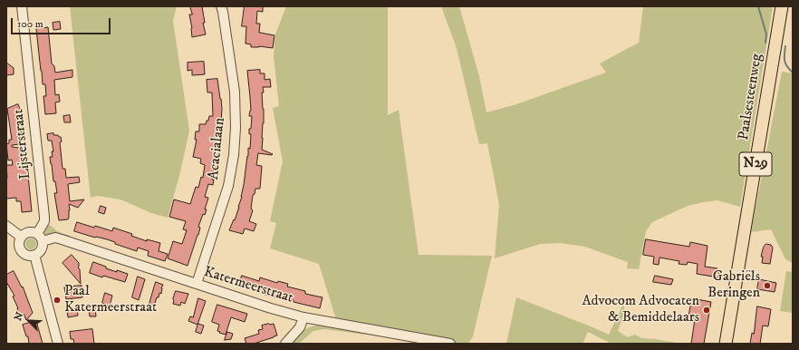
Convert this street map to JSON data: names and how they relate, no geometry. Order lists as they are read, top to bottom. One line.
{"streets":{"main road":["Paalsesteenweg","N29"],"street":["Lijsterstraat","Acacialaan","Katermeerstraat"]},"crossings":[["Lijsterstraat","Katermeerstraat"],["Acacialaan","Katermeerstraat"]],"places":["Gabriëls Beringen","Paal Katermeerstraat","Advocom Advocaten & Bemiddelaars"],"scale_bar":"100 m","north":"top left"}
